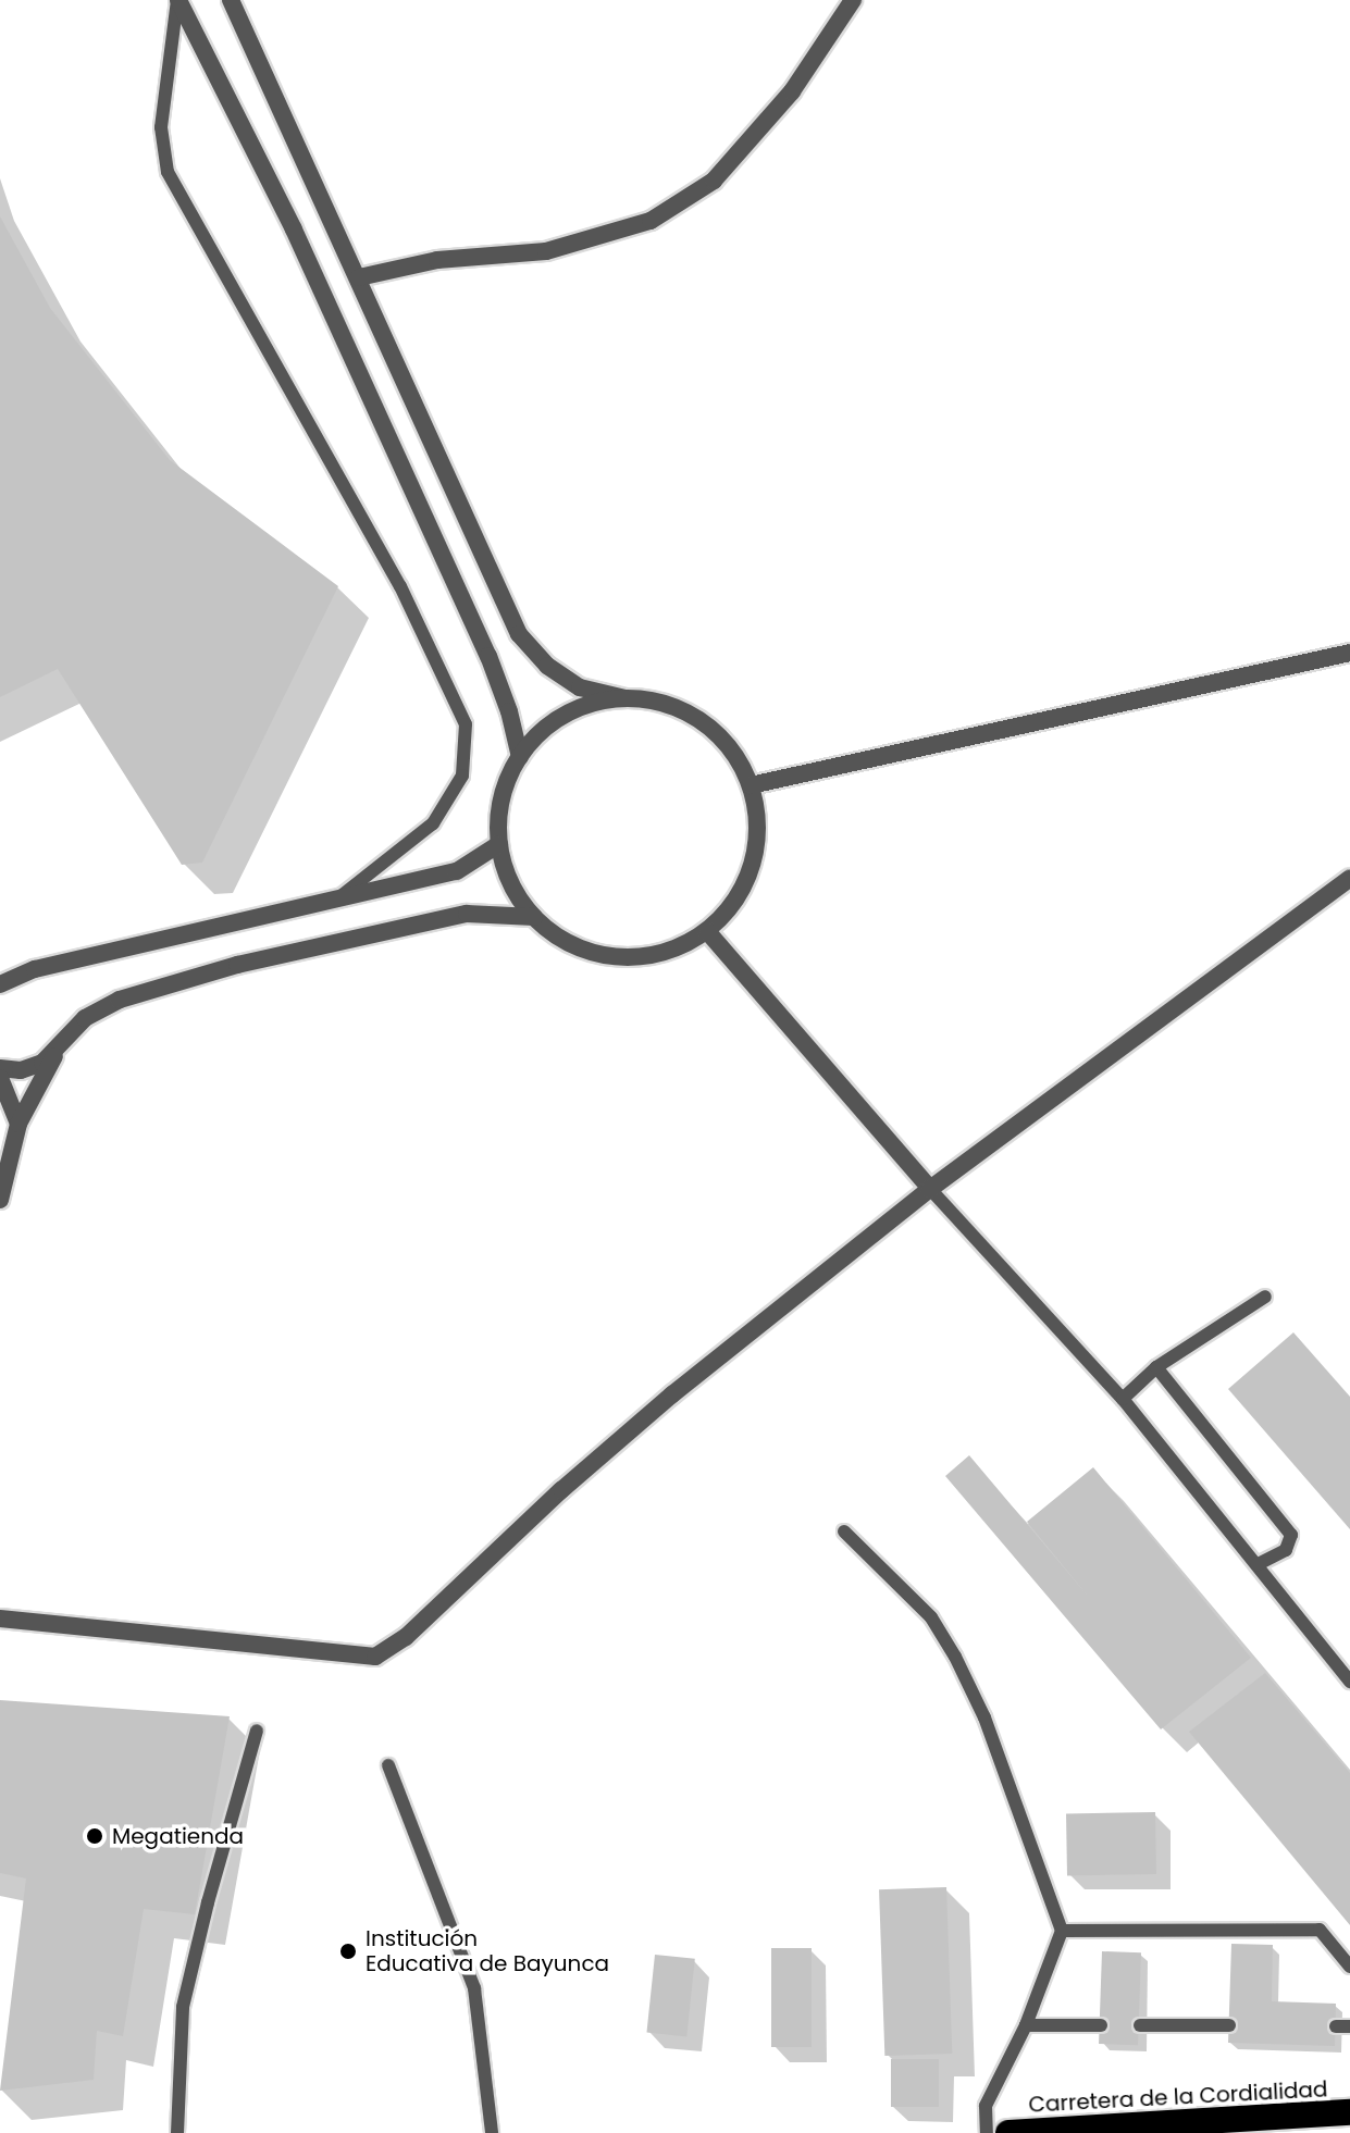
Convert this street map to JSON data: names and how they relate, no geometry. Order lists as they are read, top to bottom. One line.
{"streets":{"highway":["Carretera de la Cordialidad"]},"places":["Megatienda","Institución Educativa de Bayunca"]}
